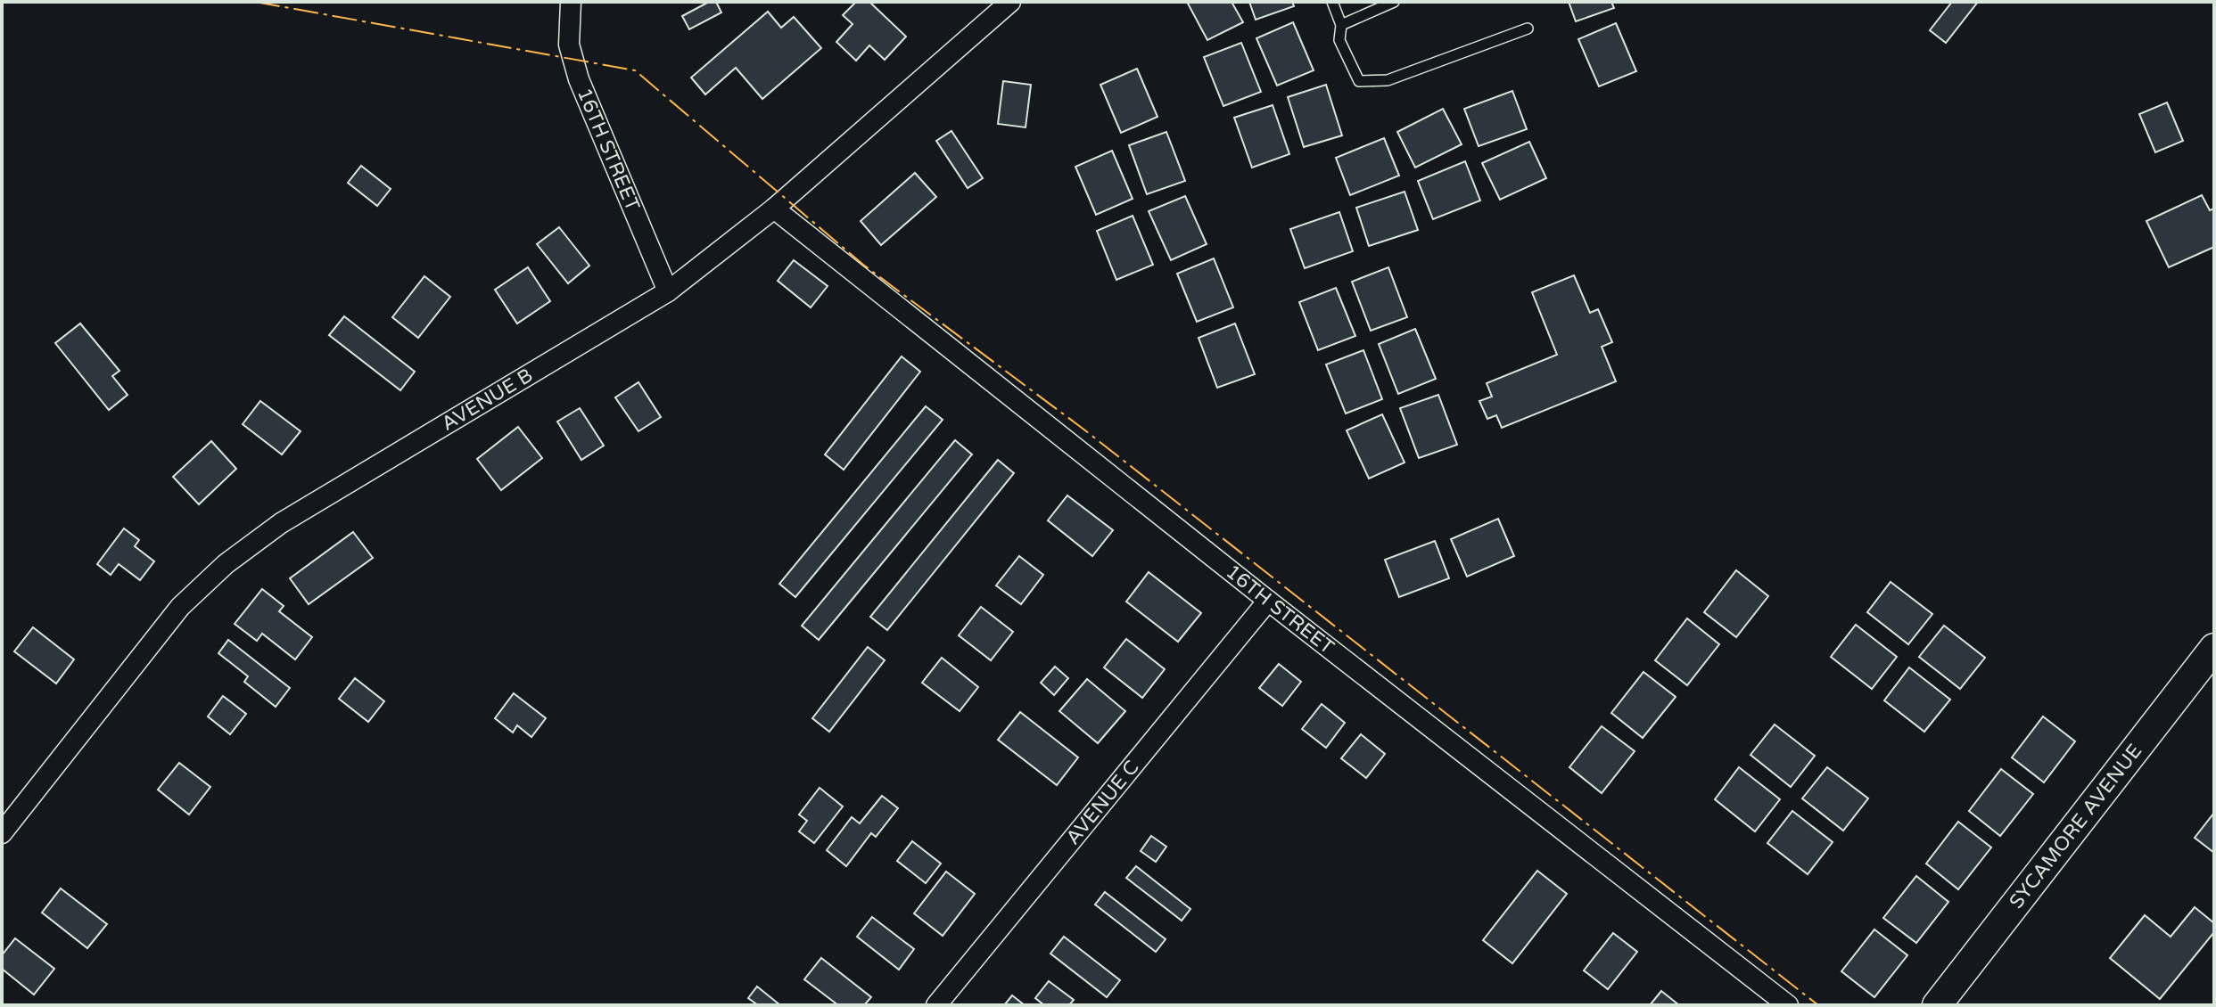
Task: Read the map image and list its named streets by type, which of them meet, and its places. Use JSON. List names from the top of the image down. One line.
{"streets":{"street":["16TH STREET","AVENUE B","AVENUE C","SYCAMORE AVENUE"]},"crossings":[["16TH STREET","AVENUE B"],["16TH STREET","AVENUE C"]]}
